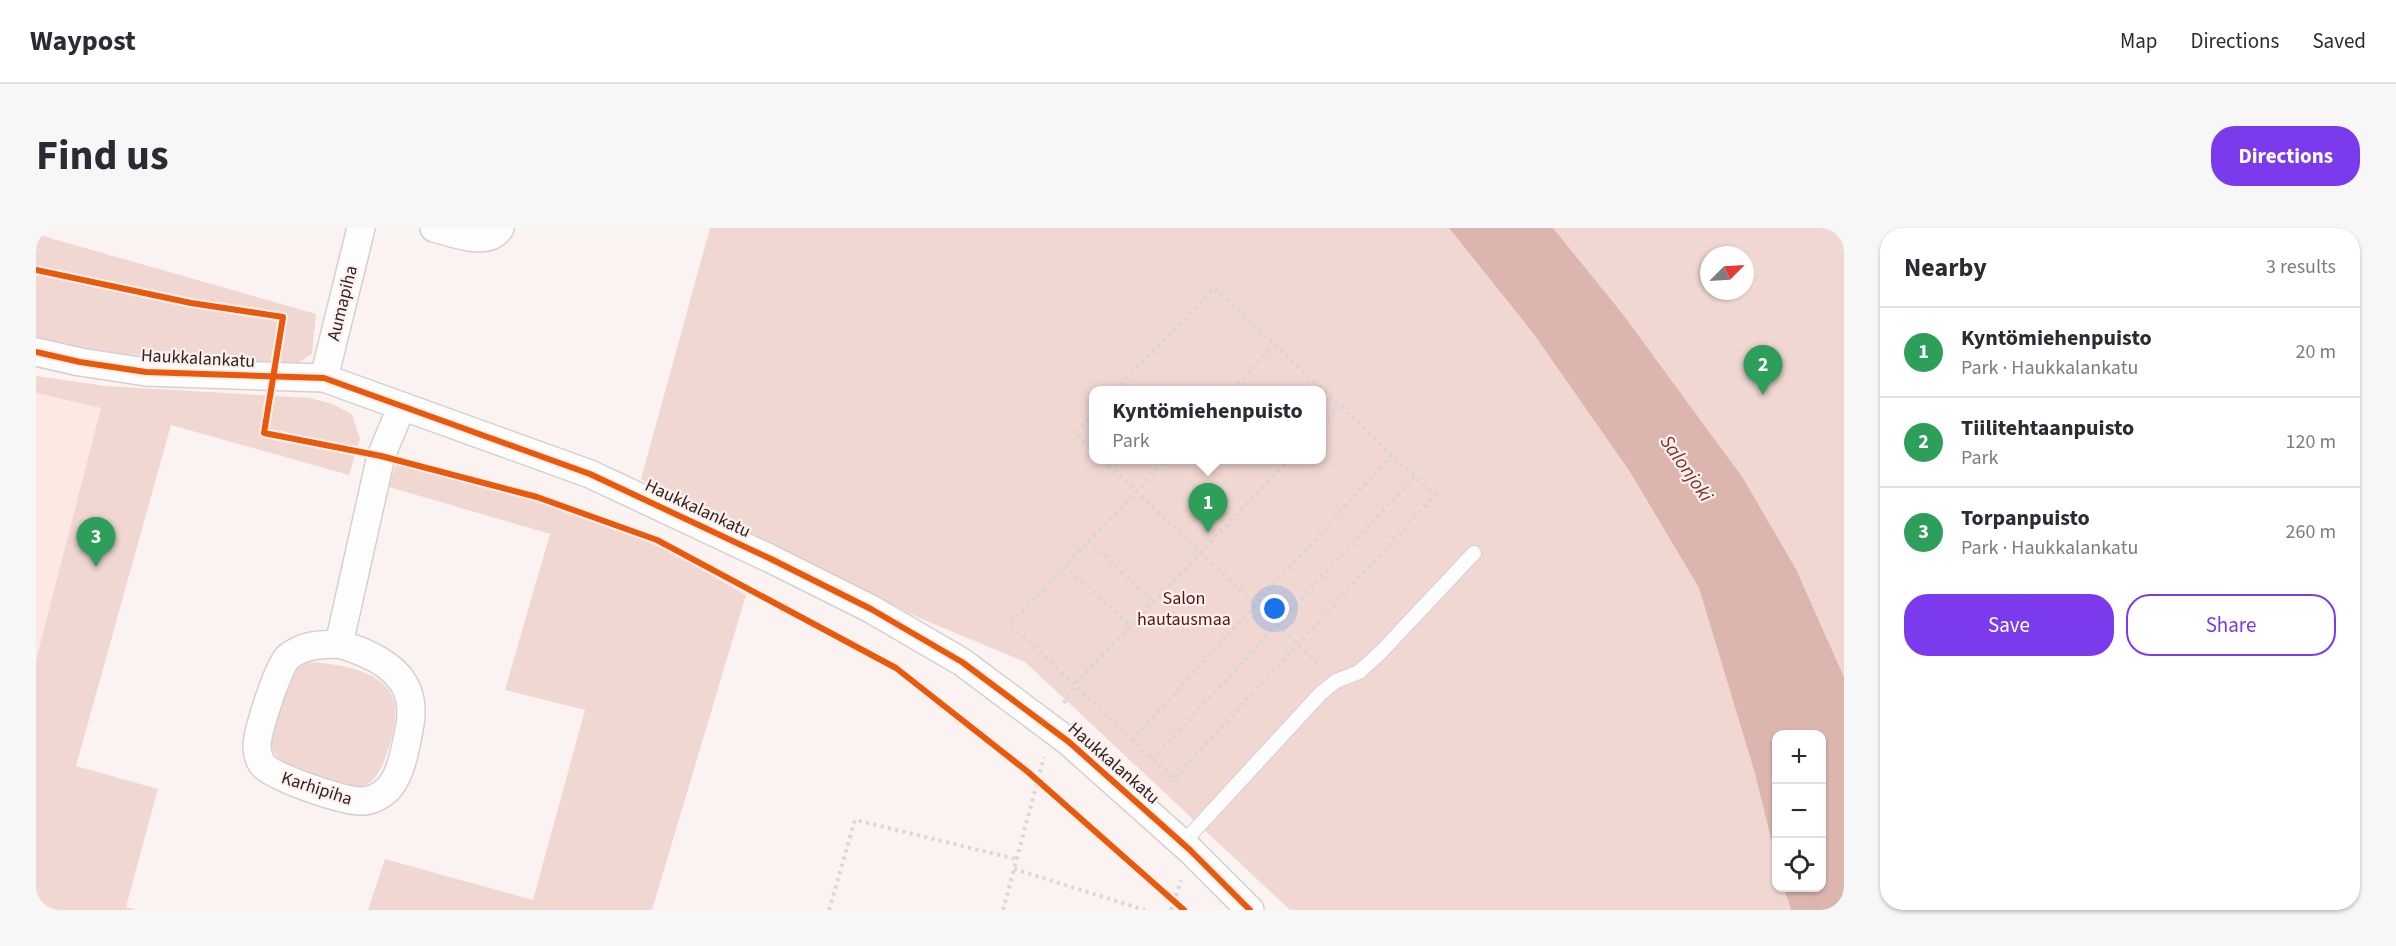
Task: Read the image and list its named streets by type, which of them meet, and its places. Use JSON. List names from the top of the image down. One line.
{"streets":{"street":["Aumapiha","Haukkalankatu","Karhipiha"]},"crossings":[["Aumapiha","Haukkalankatu"]],"water":["Salonjoki"],"parks":["Salon hautausmaa"],"north":"top right","page":{"header":"Waypost","nav":["Map","Directions","Saved"],"title":"Find us","buttons":["Directions",["Save","Share"]],"heading":["Nearby","3 results"],"list":[{"mark":"1","name":"Kyntömiehenpuisto","note":"Park · Haukkalankatu","value":"20 m"},{"mark":"2","name":"Tiilitehtaanpuisto","note":"Park","value":"120 m"},{"mark":"3","name":"Torpanpuisto","note":"Park · Haukkalankatu","value":"260 m"}],"pins":["2","1","3"],"popup":["Kyntömiehenpuisto","Park"],"map_buttons":["+","−"]}}
